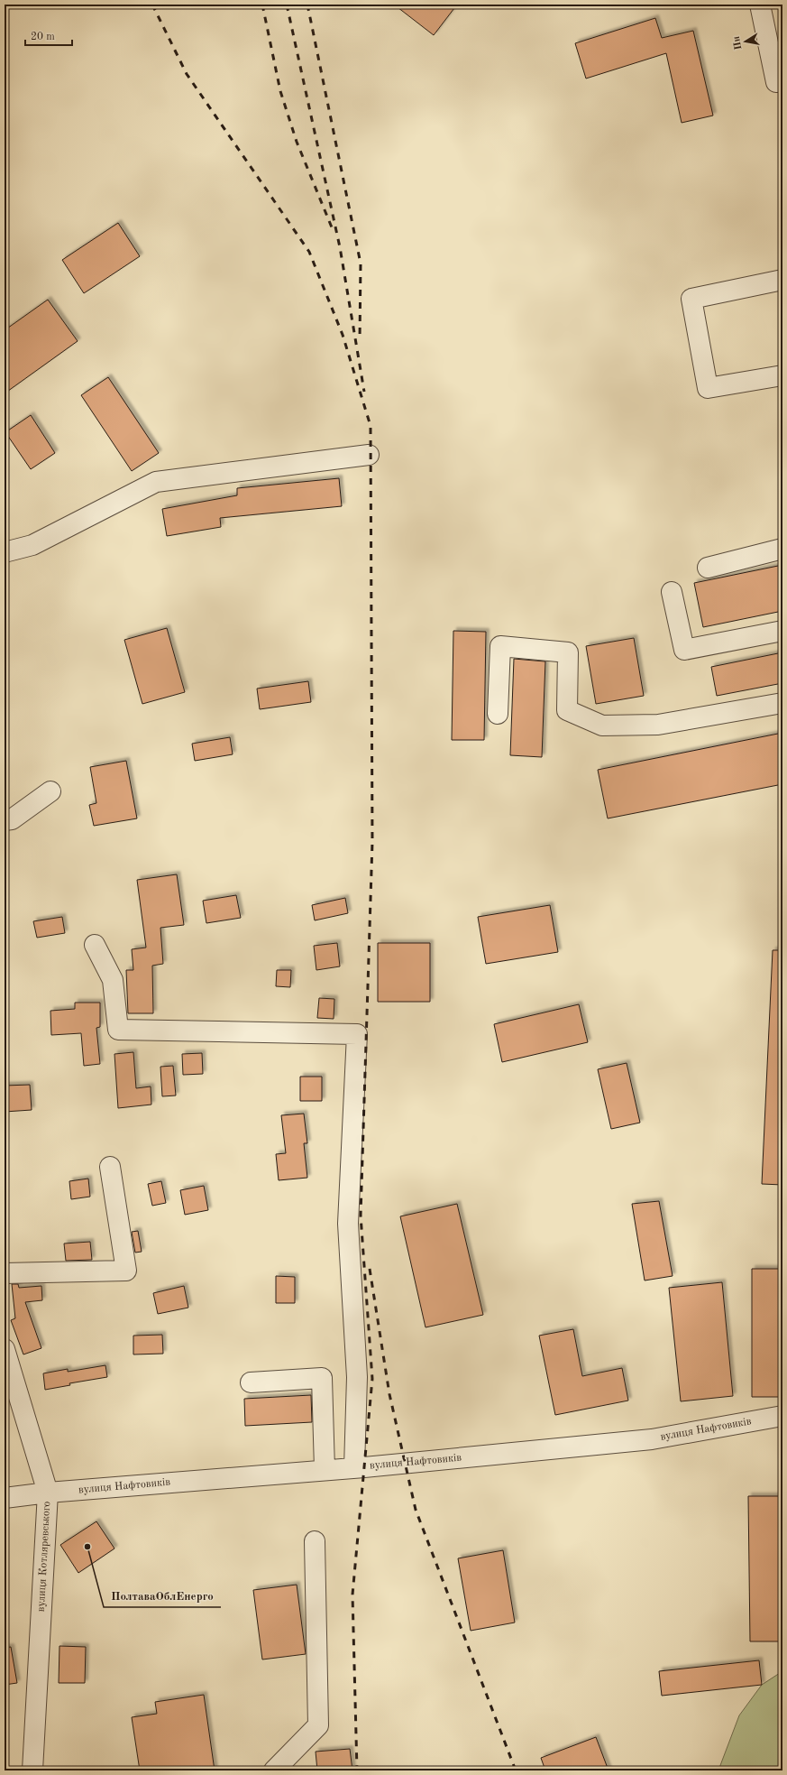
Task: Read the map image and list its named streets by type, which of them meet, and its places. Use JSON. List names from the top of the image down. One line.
{"streets":{"street":["вулиця Нафтовиків","вулиця Котляревського"]},"crossings":[["вулиця Нафтовиків","вулиця Котляревського"]],"places":["ПолтаваОблЕнерго"],"scale_bar":"20 m","north":"left"}
